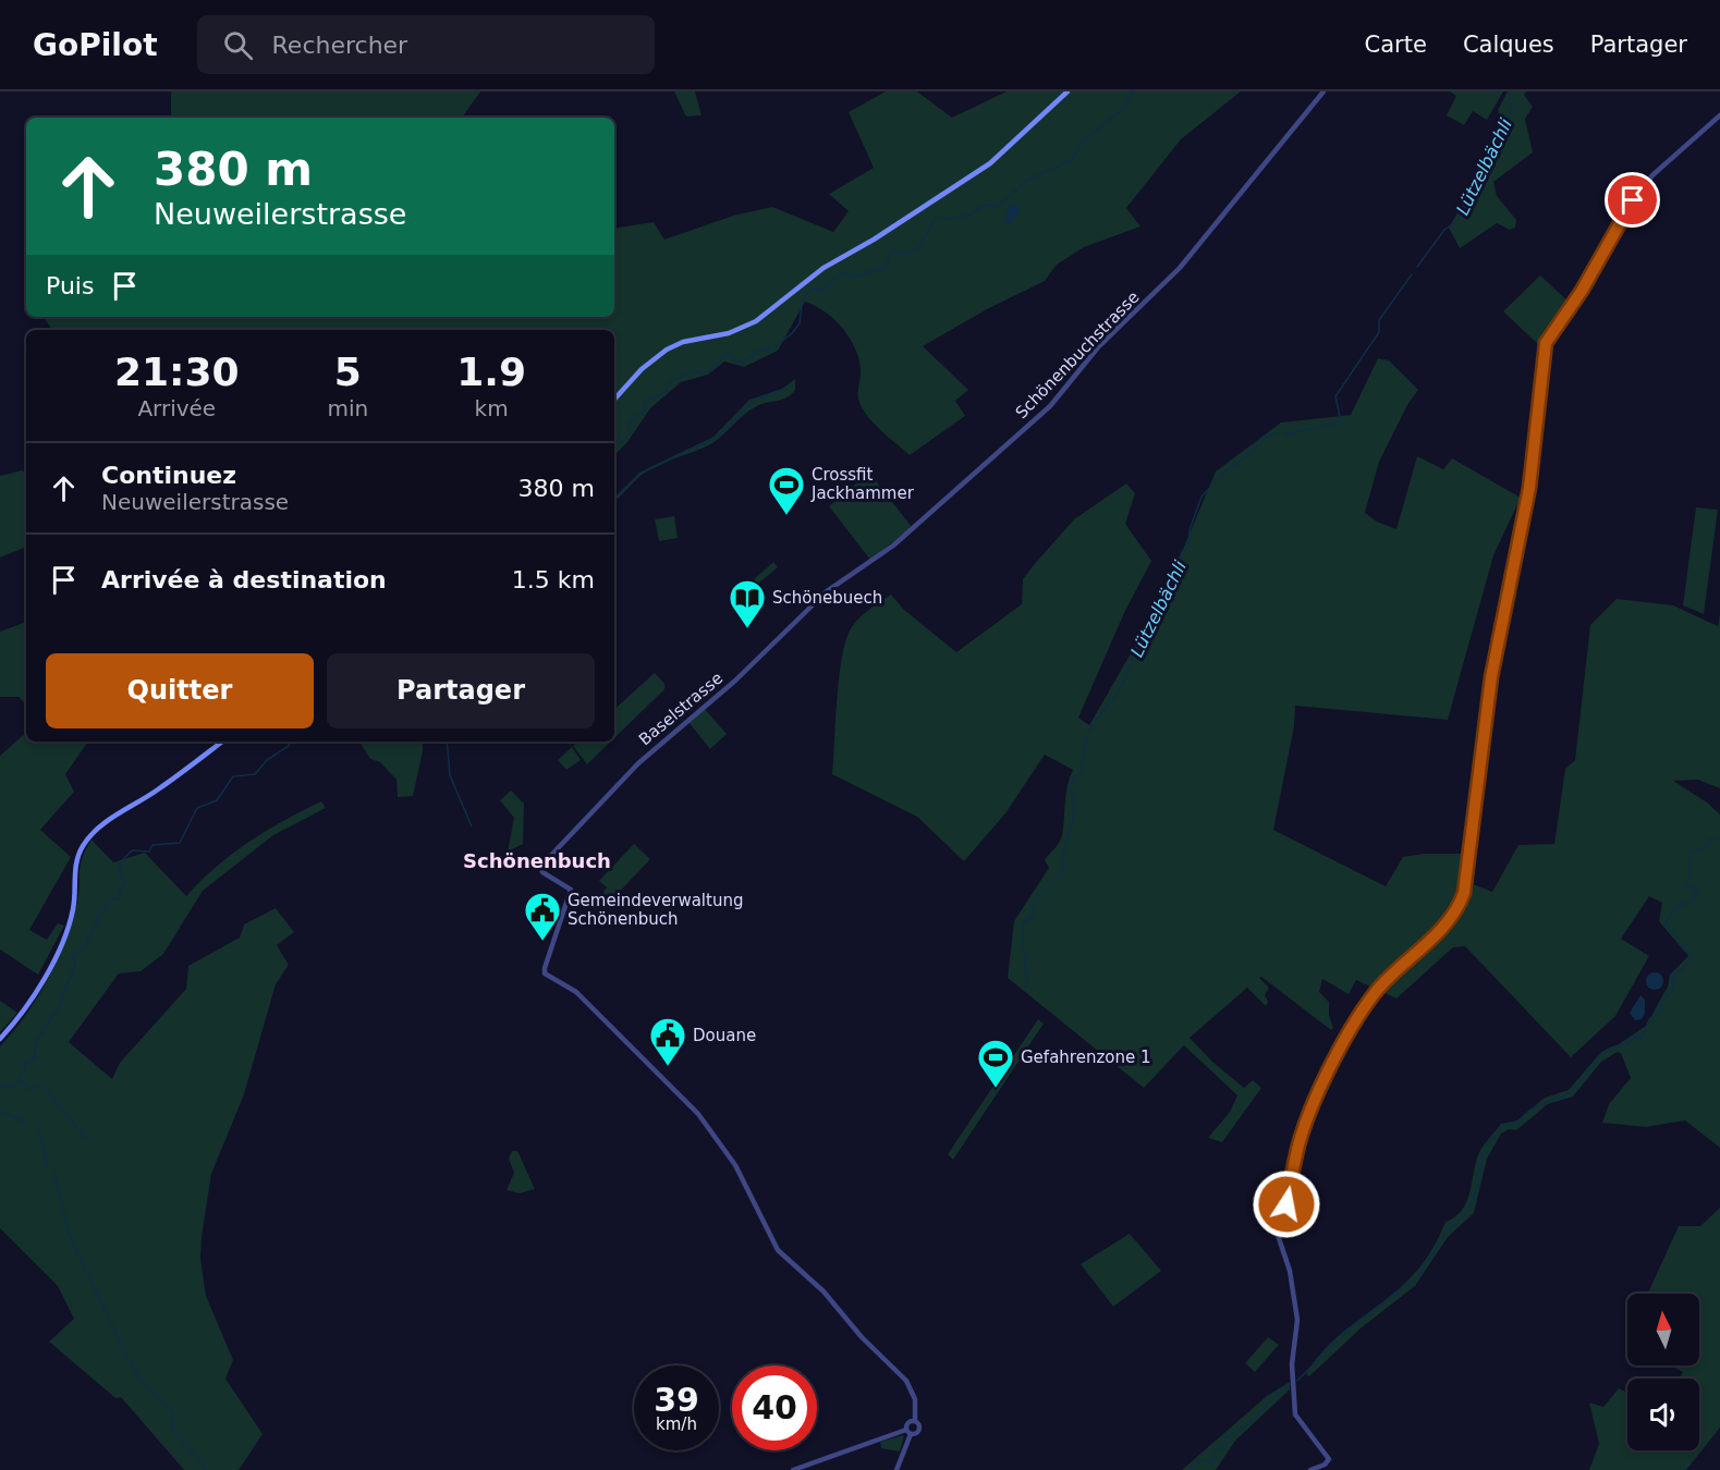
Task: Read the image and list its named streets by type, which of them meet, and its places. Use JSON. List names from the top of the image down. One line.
{"streets":{"street":["Schönenbuchstrasse","Baselstrasse"]},"crossings":[["Schönenbuchstrasse","Baselstrasse"]],"districts":["Schönenbuch"],"water":["Lützelbächli"],"places":{"sports":["Crossfit Jackhammer","Gefahrenzone 1"],"library":["Schönebuech"],"public building":["Gemeindeverwaltung Schönenbuch","Douane"]},"north":"top","page":{"header":"GoPilot","search":"Rechercher","nav":["Carte","Calques","Partager"],"turn":["380 m","Neuweilerstrasse"],"then":"Puis","eta":["21:30","Arrivée","5","min","1.9","km"],"list":[{"name":"Continuez","note":"Neuweilerstrasse","value":"380 m"},{"name":"Arrivée à destination","value":"1.5 km"}],"buttons":["Quitter","Partager"],"speed":"39 km/h","limit":"40"}}
